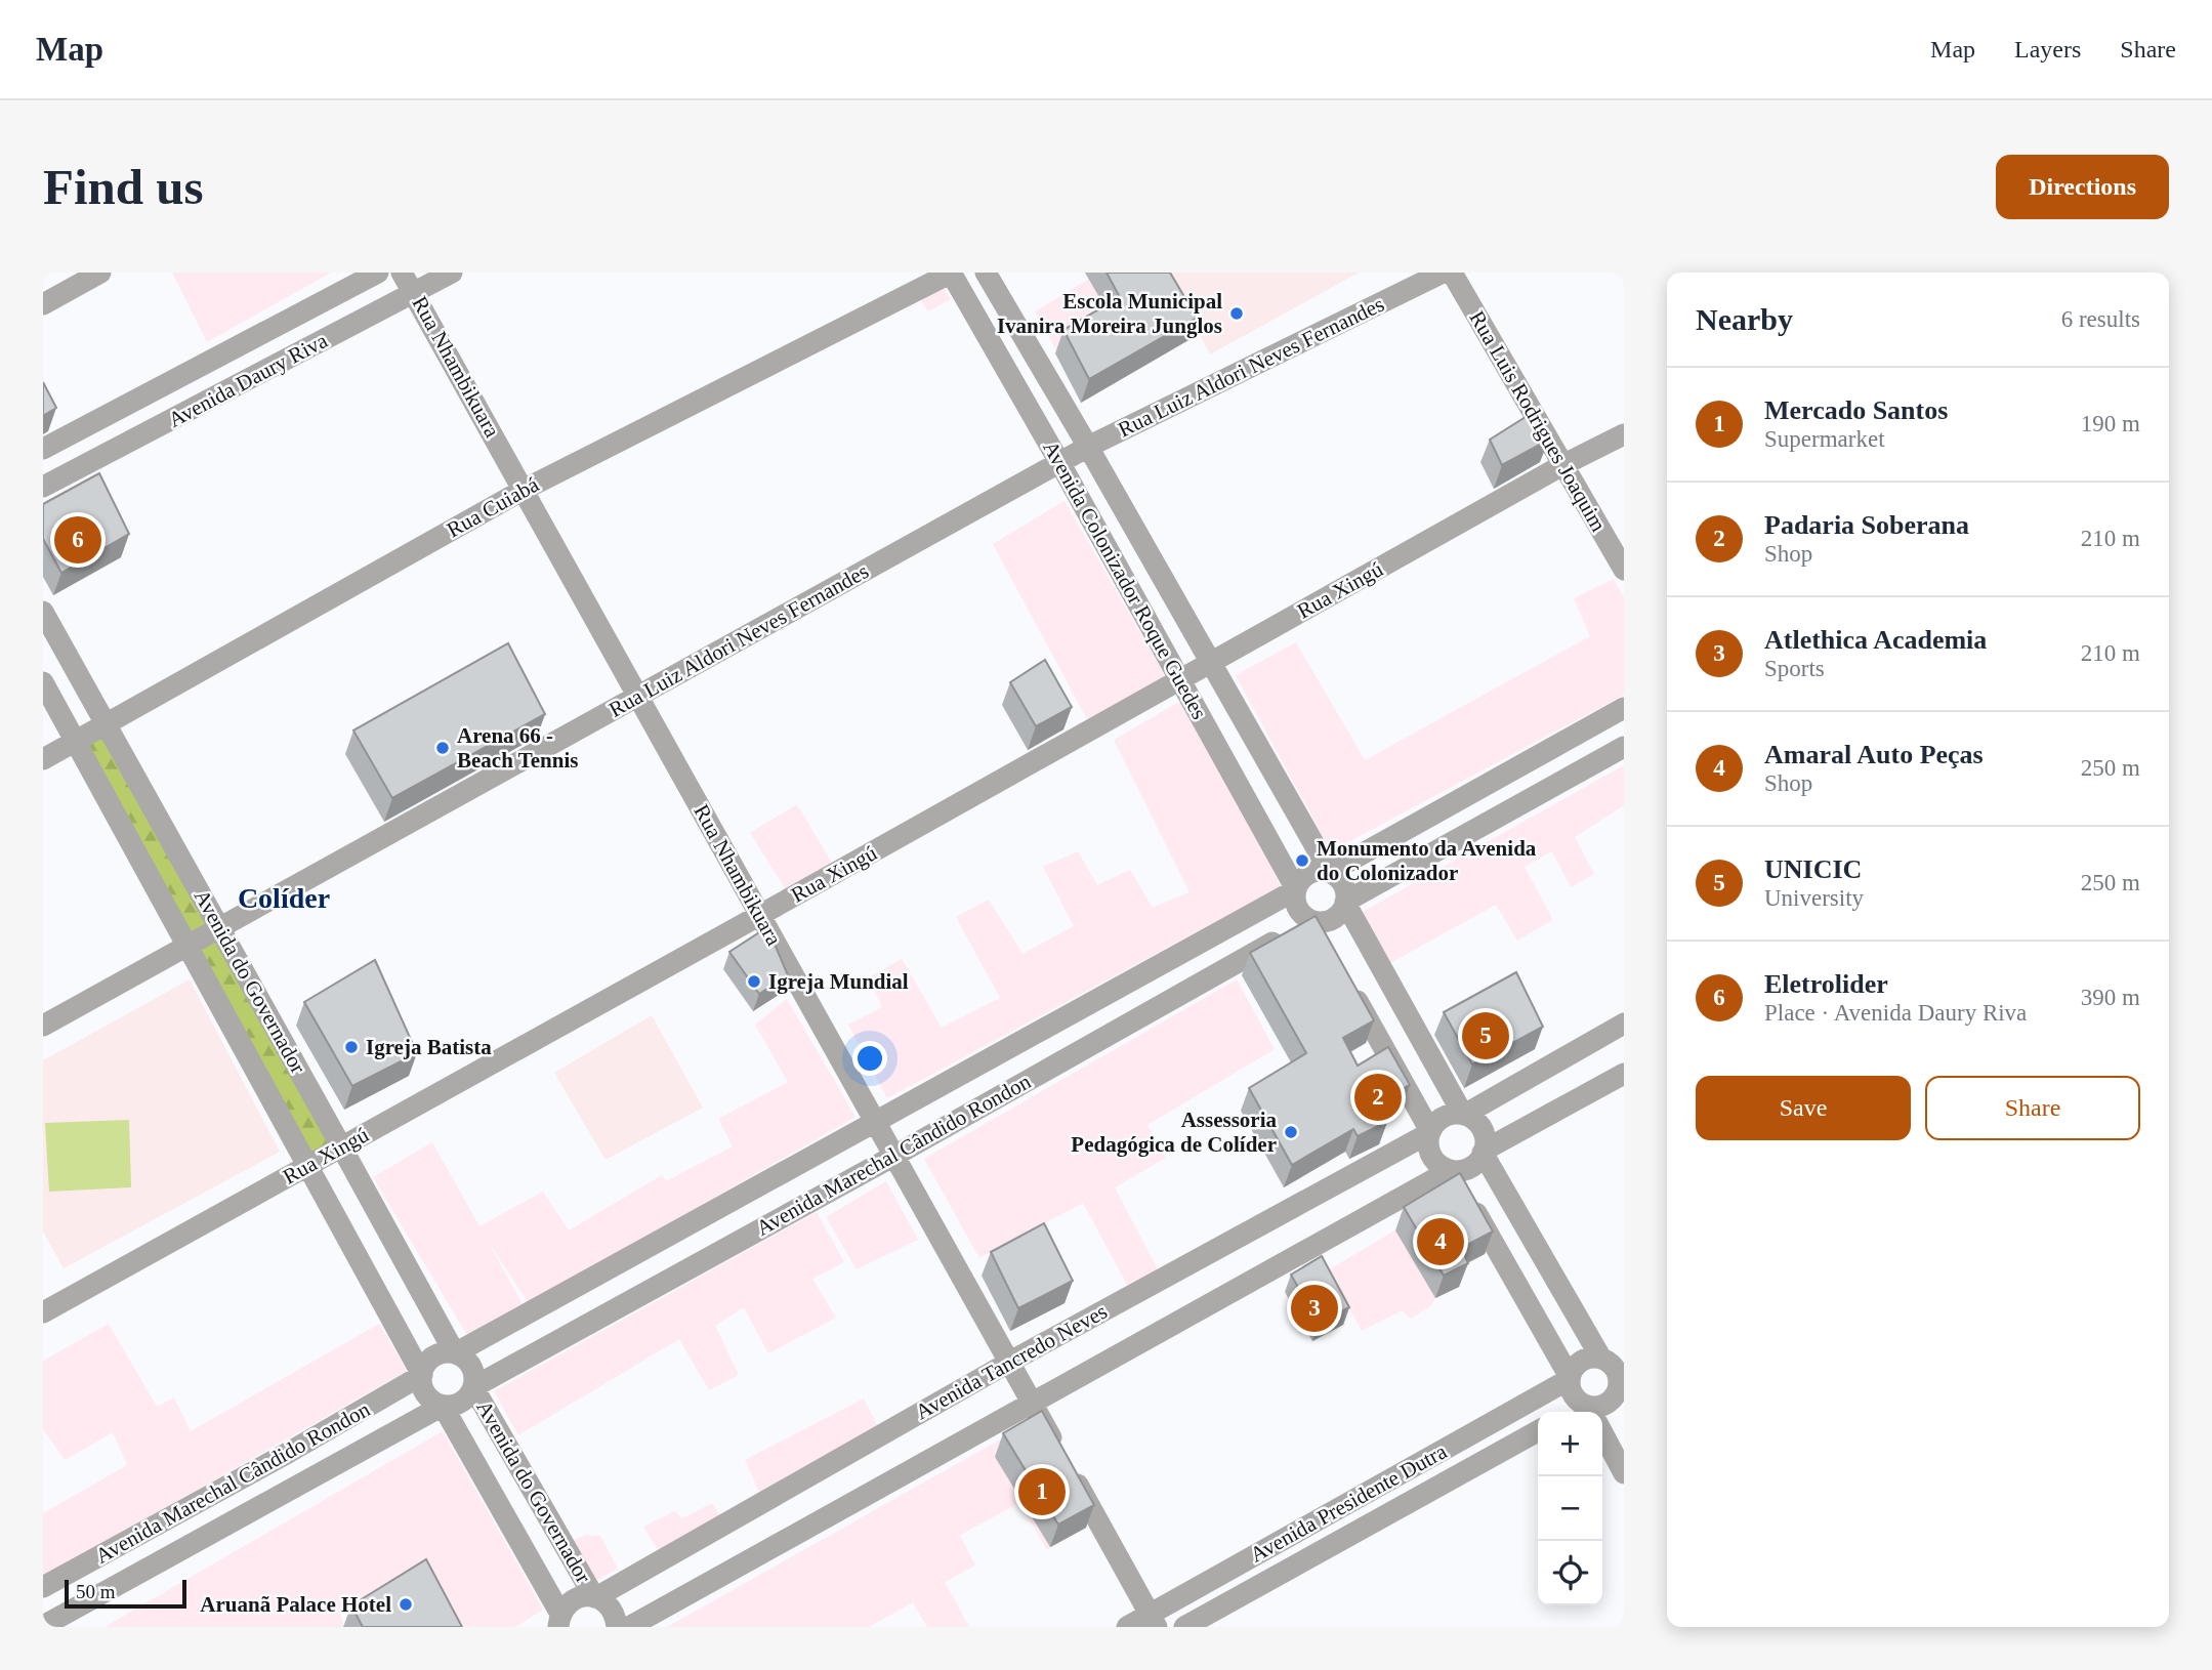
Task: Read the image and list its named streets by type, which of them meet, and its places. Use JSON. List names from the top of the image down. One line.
{"streets":{"street":["Rua Nhambikuara","Rua Luiz Aldori Neves Fernandes","Avenida Daury Riva","Rua Luis Rodrigues Joaquim","Rua Cuiabá","Avenida Colonizador Roque Guedes","Rua Xingú","Avenida do Governador","Avenida Marechal Cândido Rondon","Avenida Tancredo Neves","Avenida Presidente Dutra"]},"crossings":[["Rua Nhambikuara","Rua Luiz Aldori Neves Fernandes"],["Rua Nhambikuara","Avenida Daury Riva"],["Rua Nhambikuara","Rua Cuiabá"],["Rua Nhambikuara","Rua Xingú"],["Rua Nhambikuara","Avenida Marechal Cândido Rondon"],["Rua Nhambikuara","Avenida Tancredo Neves"],["Rua Nhambikuara","Avenida Presidente Dutra"],["Rua Luiz Aldori Neves Fernandes","Avenida Colonizador Roque Guedes"],["Rua Luiz Aldori Neves Fernandes","Avenida do Governador"],["Rua Luis Rodrigues Joaquim","Rua Xingú"],["Rua Cuiabá","Avenida Colonizador Roque Guedes"],["Rua Cuiabá","Avenida do Governador"],["Avenida Colonizador Roque Guedes","Rua Xingú"],["Avenida Colonizador Roque Guedes","Avenida Marechal Cândido Rondon"],["Rua Xingú","Avenida do Governador"],["Avenida do Governador","Avenida Marechal Cândido Rondon"],["Avenida do Governador","Avenida Tancredo Neves"]],"districts":["Colíder"],"places":["Escola Municipal Ivanira Moreira Junglos","Arena 66 - Beach Tennis","Monumento da Avenida do Colonizador","Igreja Mundial","Igreja Batista","Assessoria Pedagógica de Colíder","Aruanã Palace Hotel"],"scale_bar":"50 m","page":{"header":"Map","nav":["Map","Layers","Share"],"buttons":["Directions",["Save","Share"]],"title":"Find us","heading":["Nearby","6 results"],"list":[{"mark":"1","name":"Mercado Santos","note":"Supermarket","value":"190 m"},{"mark":"2","name":"Padaria Soberana","note":"Shop","value":"210 m"},{"mark":"3","name":"Atlethica Academia","note":"Sports","value":"210 m"},{"mark":"4","name":"Amaral Auto Peças","note":"Shop","value":"250 m"},{"mark":"5","name":"UNICIC","note":"University","value":"250 m"},{"mark":"6","name":"Eletrolider","note":"Place · Avenida Daury Riva","value":"390 m"}],"pins":["6","5","2","4","3","1"],"map_buttons":["+","−"],"scale":"50 m"}}
